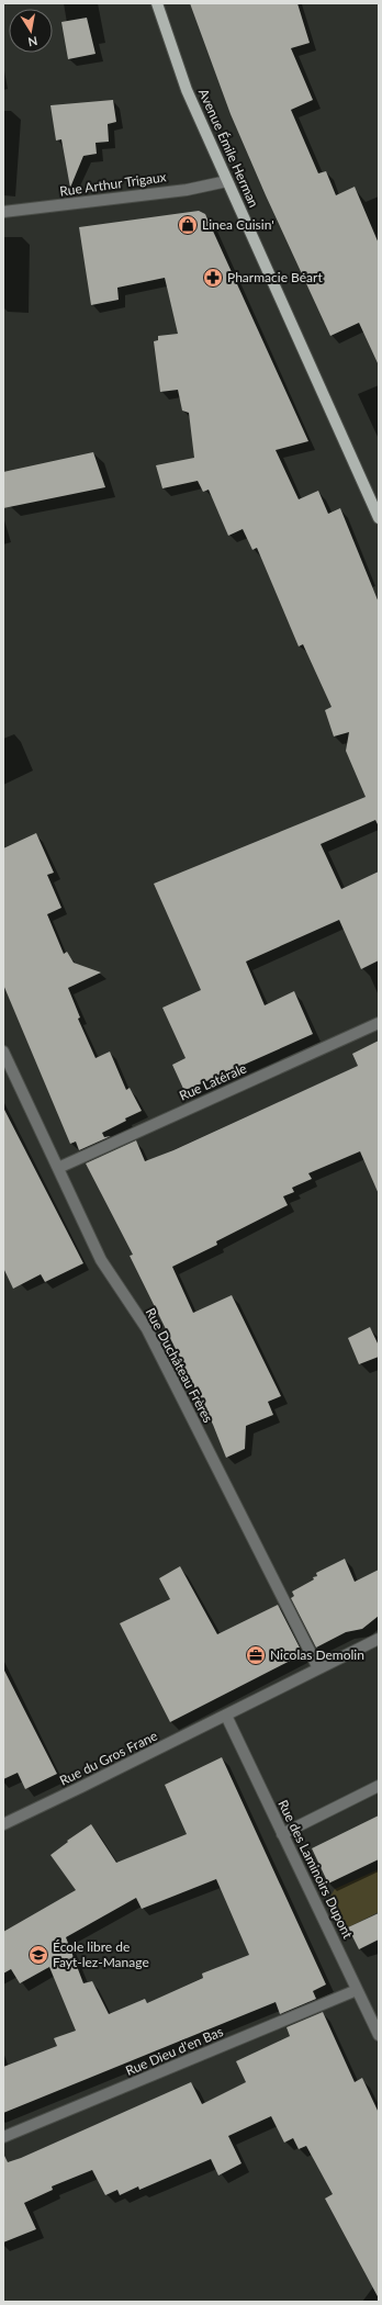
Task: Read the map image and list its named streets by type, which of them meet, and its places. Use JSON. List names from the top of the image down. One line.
{"streets":{"main road":["Avenue Émile Herman"],"street":["Rue Arthur Trigaux","Rue Latérale","Rue Duchâteau Frères","Rue du Gros Frane","Rue des Laminoirs Dupont","Rue Dieu d'en Bas"]},"crossings":[["Avenue Émile Herman","Rue Arthur Trigaux"],["Rue Latérale","Rue Duchâteau Frères"],["Rue Duchâteau Frères","Rue du Gros Frane"],["Rue du Gros Frane","Rue des Laminoirs Dupont"],["Rue des Laminoirs Dupont","Rue Dieu d'en Bas"]],"places":{"shop":["Linea Cuisin'"],"pharmacy":["Pharmacie Béart"],"office":["Nicolas Demolin"],"school or university":["École libre de Fayt-lez-Manage"]},"north":"bottom"}
